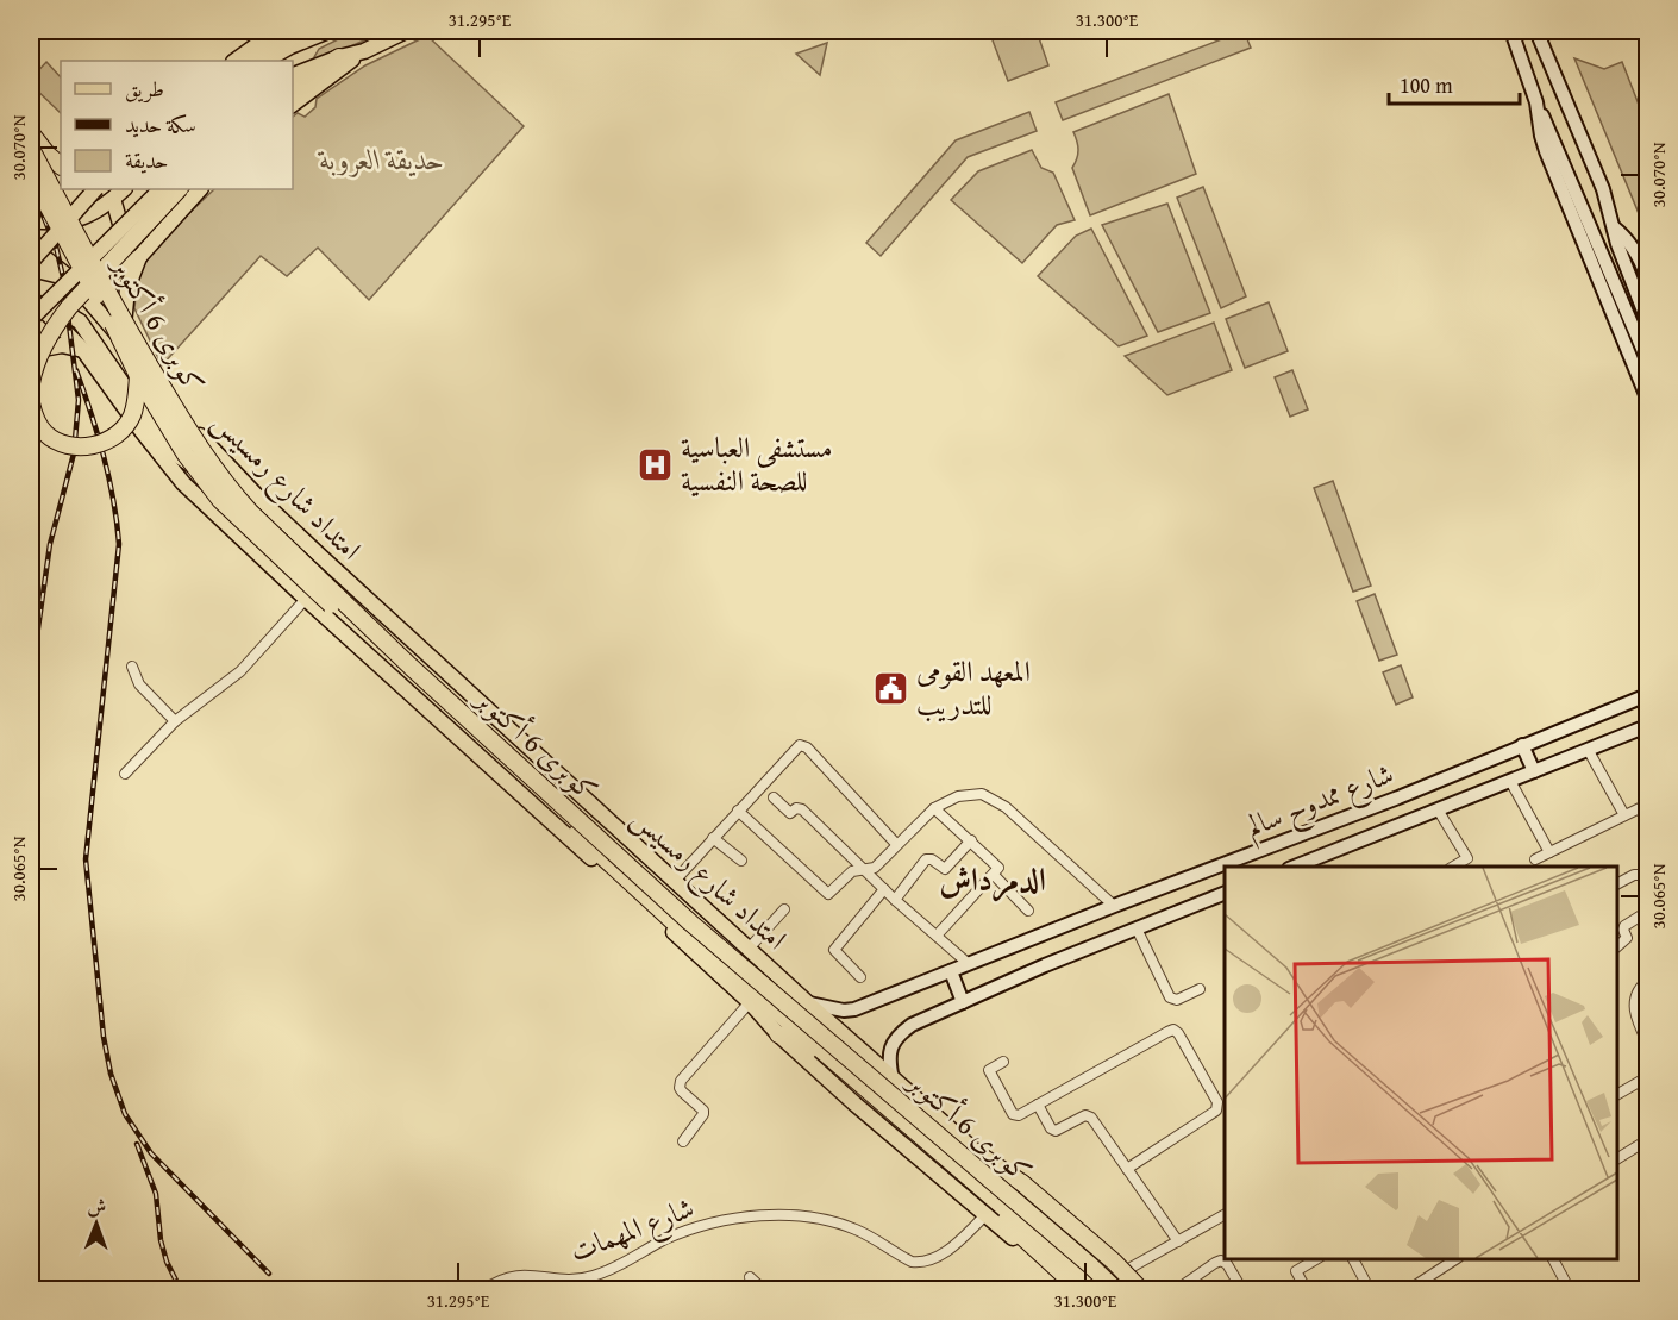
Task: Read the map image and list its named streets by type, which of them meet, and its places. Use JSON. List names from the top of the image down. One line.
{"streets":{"highway":["كوبرى 6 أكتوبر"],"main road":["امتداد شارع رمسيس","شارع ممدوح سالم"],"street":["شارع المهمات"]},"crossings":[["كوبرى 6 أكتوبر","امتداد شارع رمسيس"],["امتداد شارع رمسيس","شارع ممدوح سالم"]],"districts":["الدمرداش"],"parks":["حديقة العروبة"],"places":{"hospital":["مستشفى العباسية للصحة النفسية"],"public building":["المعهد القومى للتدريب"]},"legend":["طريق","سكة حديد","حديقة"],"scale_bar":"100 m","north":"top","coordinates":["31.295°E","31.300°E","30.070°N","30.065°N"]}
